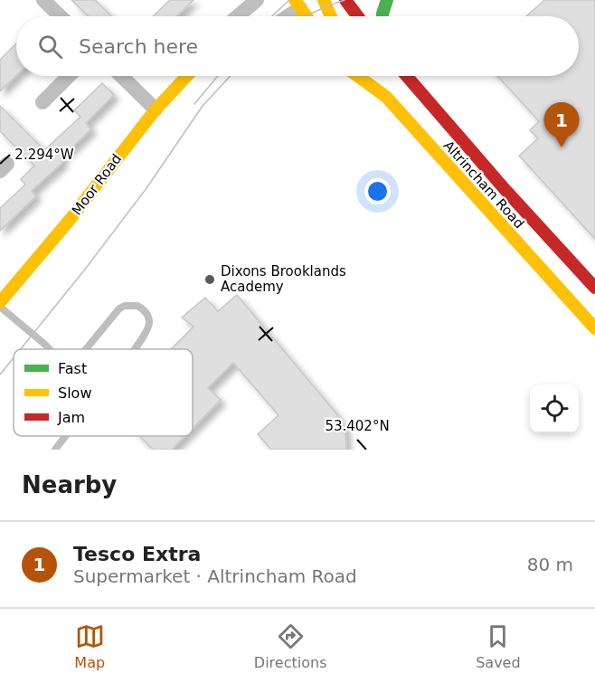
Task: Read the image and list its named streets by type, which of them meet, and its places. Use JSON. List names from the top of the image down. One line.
{"streets":{"main road":["Moor Road","Altrincham Road"]},"places":["Dixons Brooklands Academy"],"legend":["Fast","Slow","Jam"],"page":{"search":"Search here","pins":"1","heading":"Nearby","list":[{"mark":"1","name":"Tesco Extra","note":"Supermarket · Altrincham Road","value":"80 m"}],"nav":["Map","Directions","Saved"]},"coordinates":["2.294°W","53.402°N"]}
